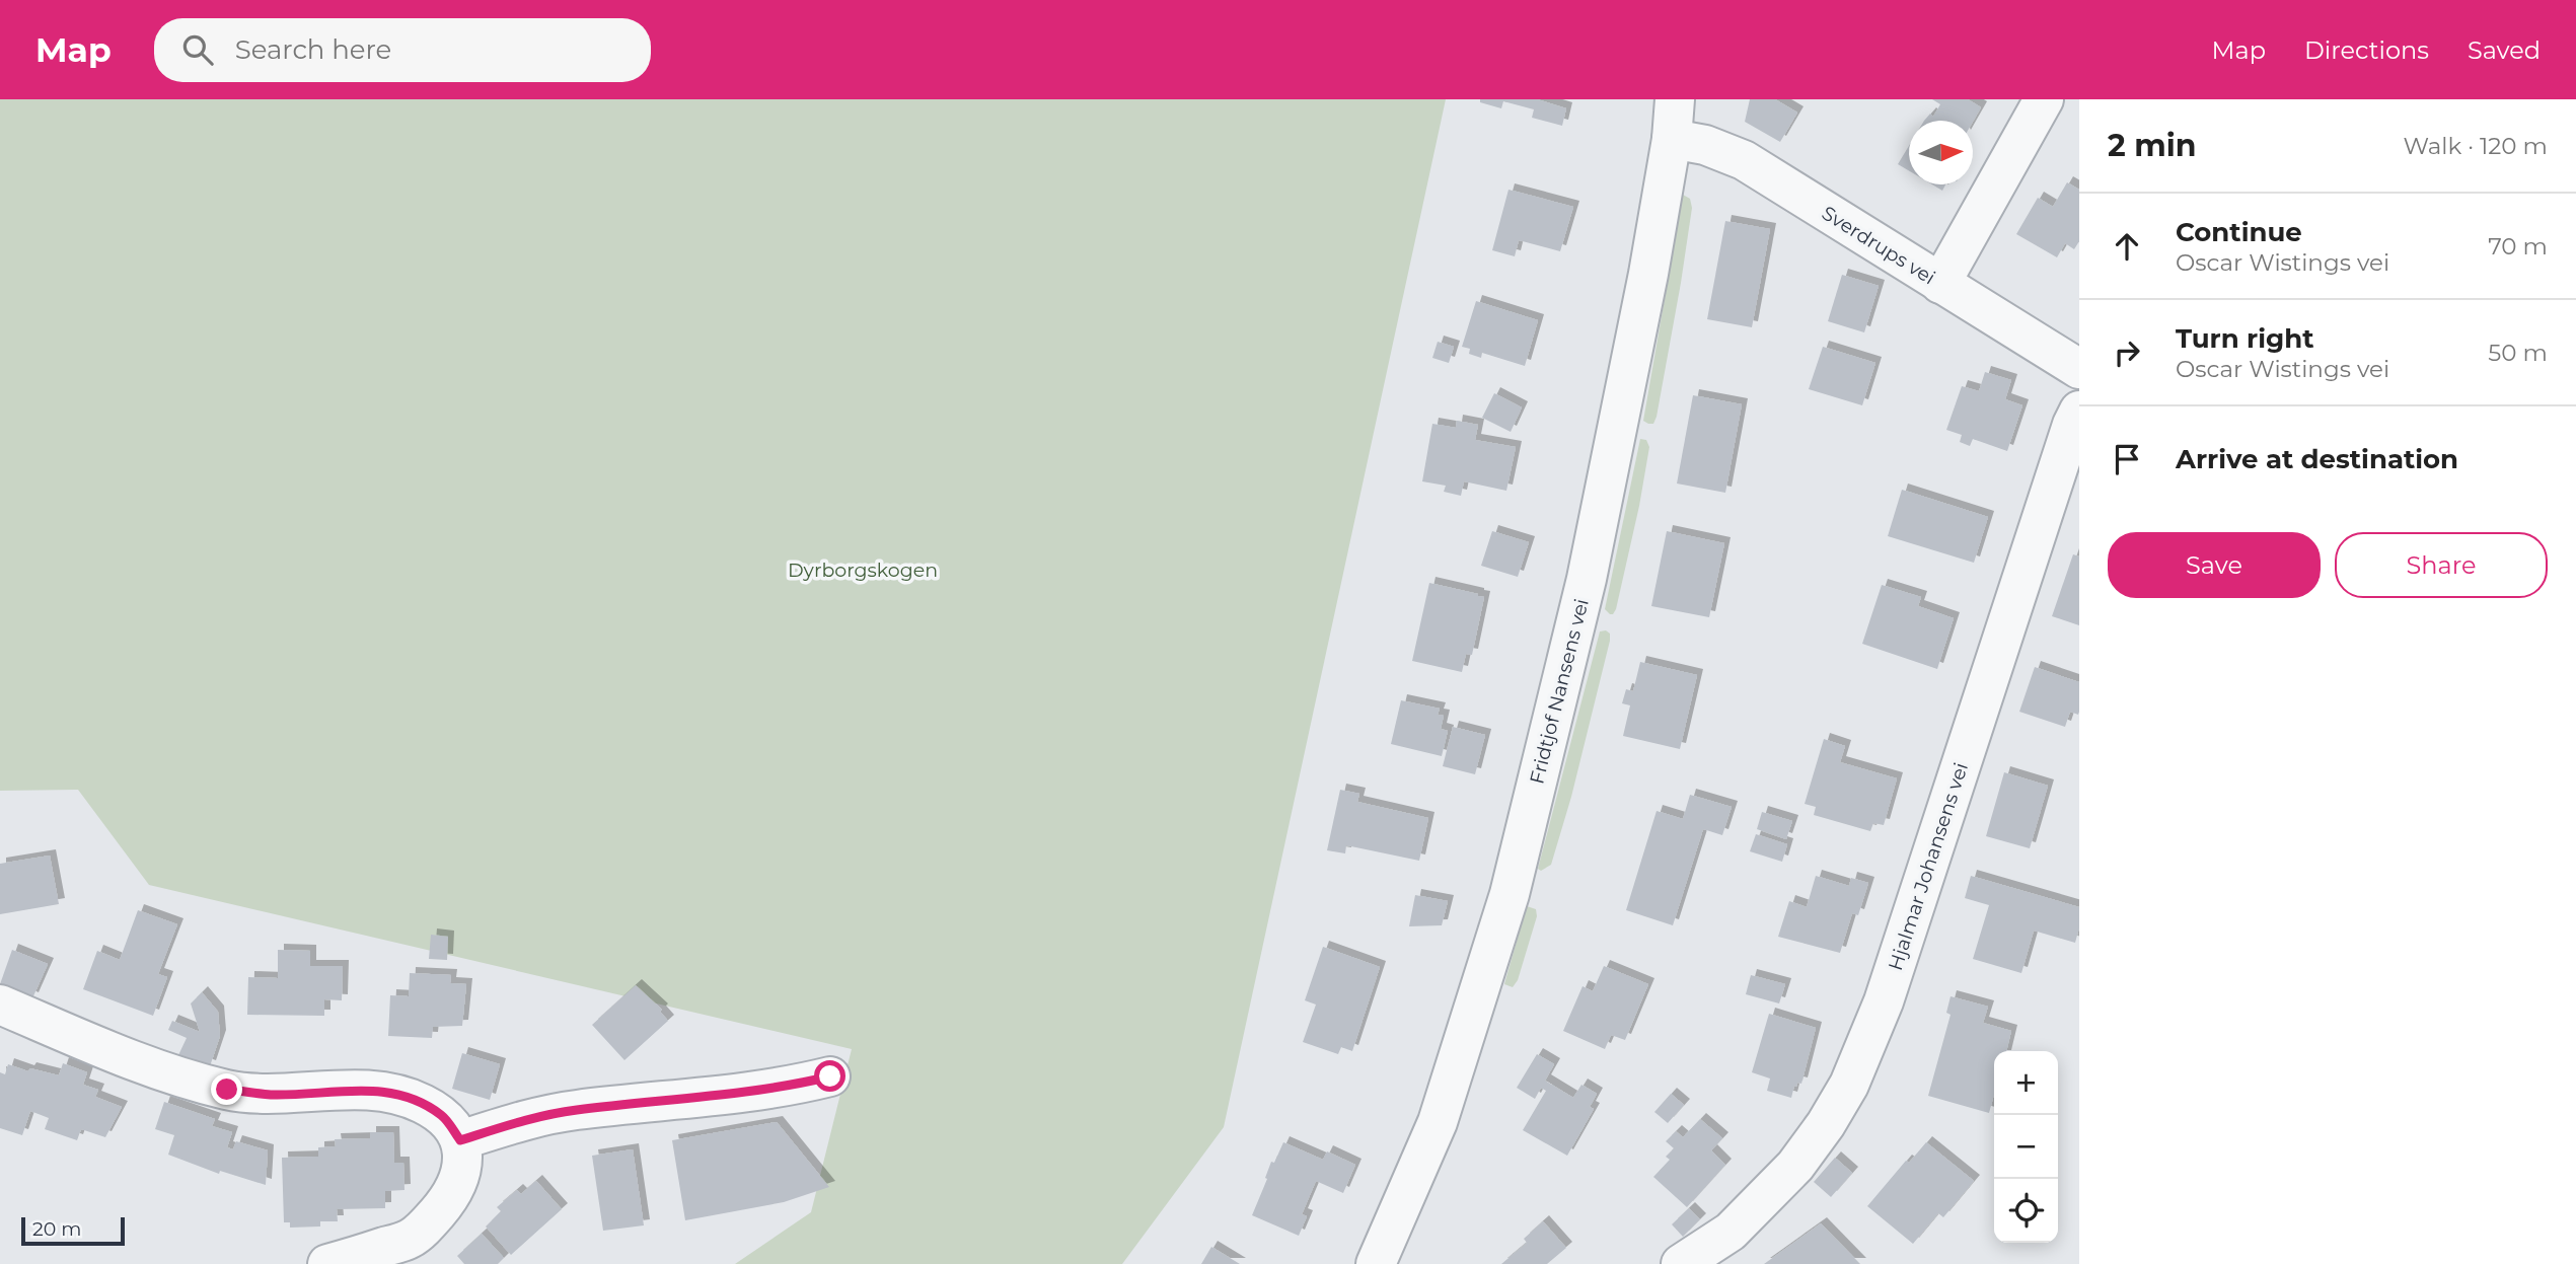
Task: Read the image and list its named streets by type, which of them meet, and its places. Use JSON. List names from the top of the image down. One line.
{"streets":{"street":["Sverdrups vei","Fridtjof Nansens vei","Hjalmar Johansens vei"]},"crossings":[["Sverdrups vei","Fridtjof Nansens vei"]],"parks":["Dyrborgskogen"],"scale_bar":"20 m","north":"right","page":{"header":"Map","search":"Search here","nav":["Map","Directions","Saved"],"heading":["2 min","Walk · 120 m"],"list":[["Continue","Oscar Wistings vei","70 m"],["Turn right","Oscar Wistings vei","50 m"],"Arrive at destination"],"buttons":["Save","Share"],"map_buttons":["+","−"],"scale":"20 m"}}
